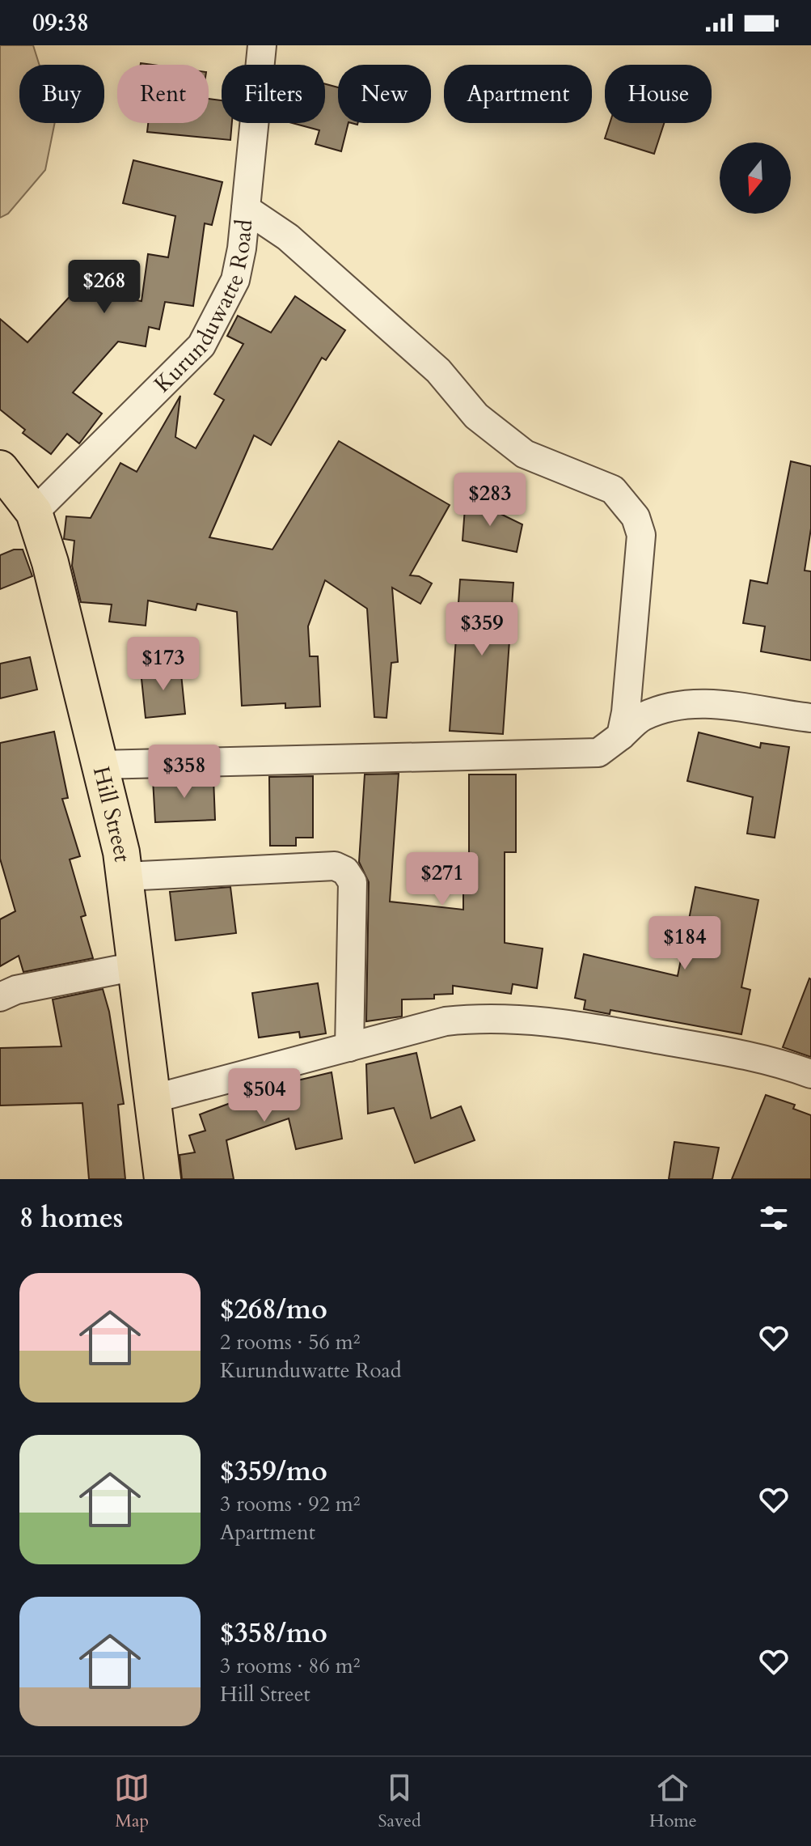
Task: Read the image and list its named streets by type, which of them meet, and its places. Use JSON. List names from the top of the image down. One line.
{"streets":{"main road":["Hill Street"],"street":["Kurunduwatte Road"]},"crossings":[["Kurunduwatte Road","Hill Street"]],"north":"bottom","page":{"status":"09:38","chip":["Buy","Rent","Filters","New","Apartment","House"],"price":["$268","$283","$359","$173","$358","$271","$184","$504"],"heading":"8 homes","list":[{"name":"$268/mo","note":"2 rooms · 56 m² · Kurunduwatte Road"},{"name":"$359/mo","note":"3 rooms · 92 m² · Apartment"},{"name":"$358/mo","note":"3 rooms · 86 m² · Hill Street"}],"tabs":["Map","Saved","Home"]}}
